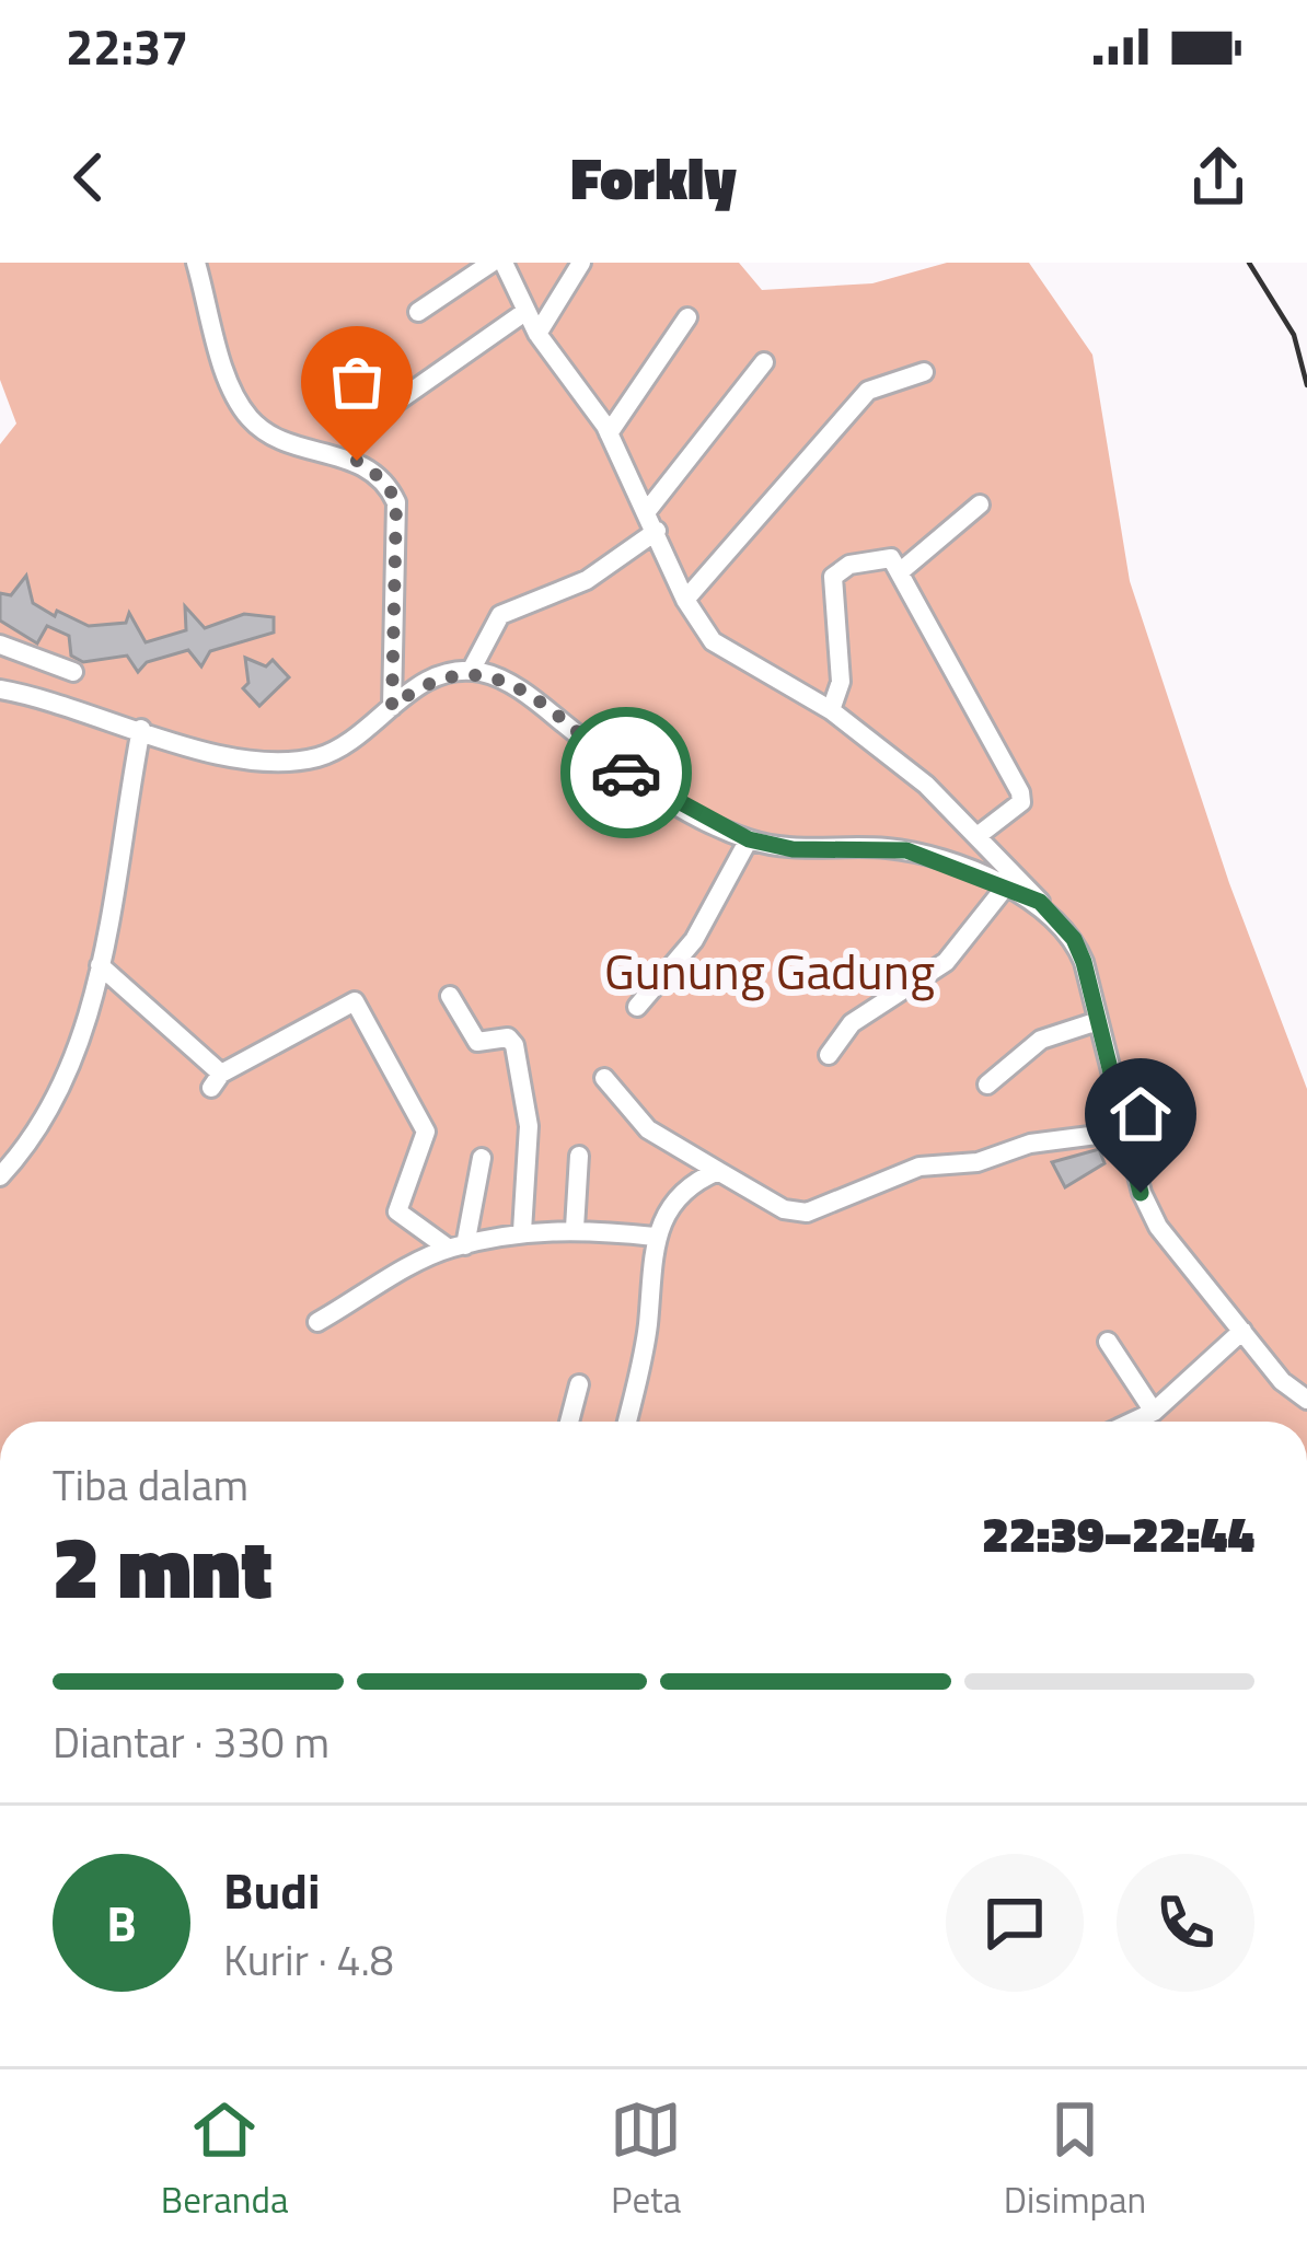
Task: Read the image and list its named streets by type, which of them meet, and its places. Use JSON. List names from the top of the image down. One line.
{"parks":["Gunung Gadung"],"page":{"status":"22:37","header":"Forkly","heading":["2 mnt","Tiba dalam","22:39–22:44"],"panel":["Budi","Kurir · 4.8"],"bar":"Diantar · 330 m","round":"B","tabs":["Beranda","Peta","Disimpan"]}}
